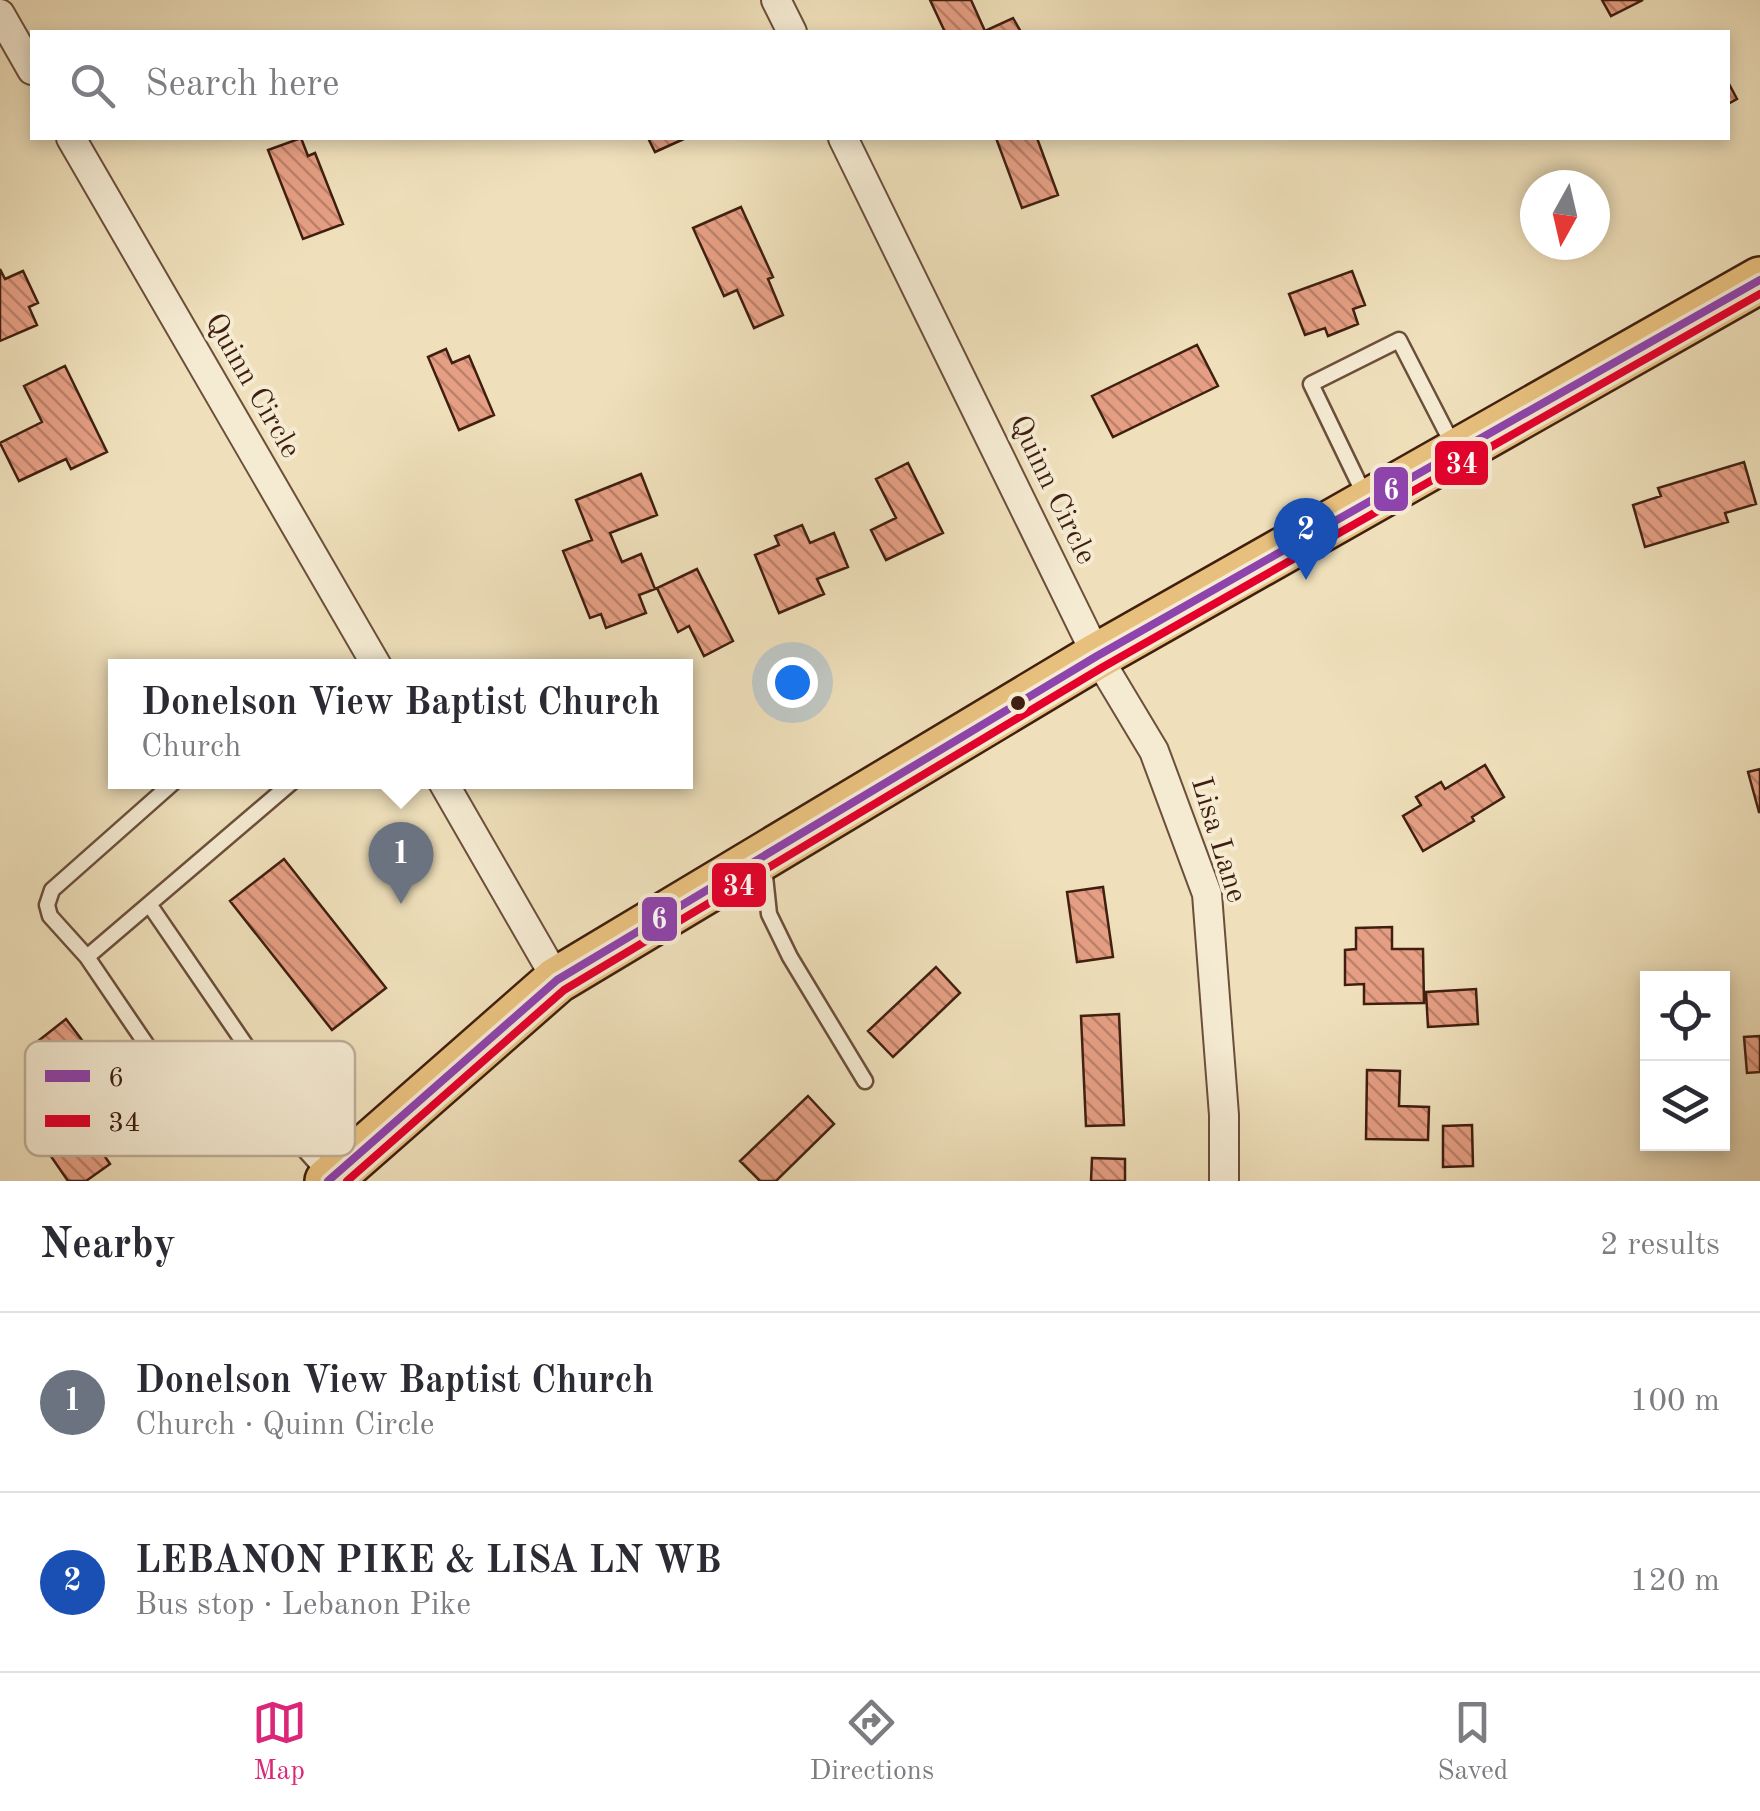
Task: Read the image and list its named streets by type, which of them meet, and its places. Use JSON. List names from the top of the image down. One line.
{"streets":{"street":["Quinn Circle","Lisa Lane"]},"crossings":[["Quinn Circle","Lisa Lane"]],"lines":["transit line 6","transit line 34"],"legend":["6","34"],"north":"bottom","page":{"search":"Search here","pins":["2","1"],"popup":["Donelson View Baptist Church","Church"],"heading":["Nearby","2 results"],"list":[{"mark":"1","name":"Donelson View Baptist Church","note":"Church · Quinn Circle","value":"100 m"},{"mark":"2","name":"LEBANON PIKE & LISA LN WB","note":"Bus stop · Lebanon Pike","value":"120 m"}],"nav":["Map","Directions","Saved"]}}
